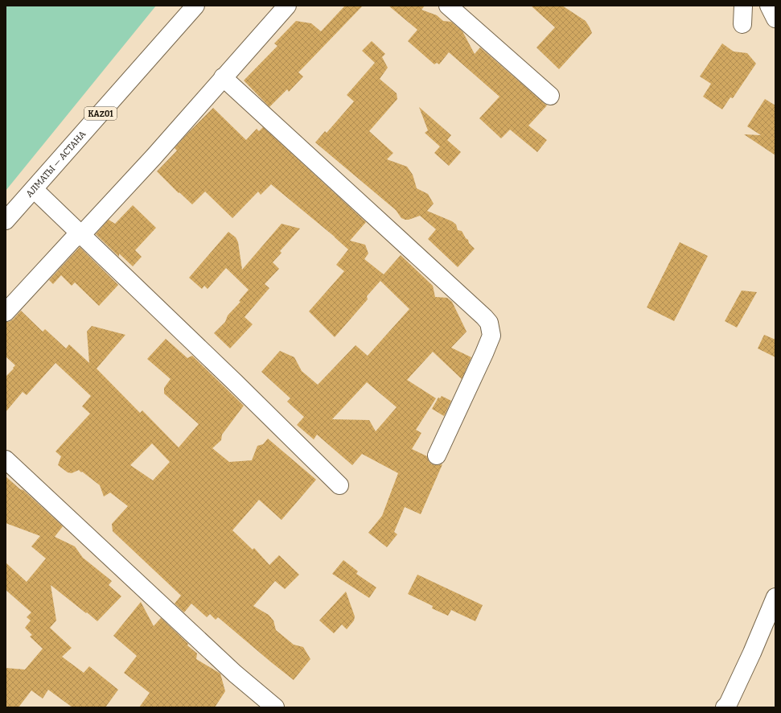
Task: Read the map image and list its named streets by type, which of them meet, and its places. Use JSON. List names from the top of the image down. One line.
{"streets":{"main road":["KАZ01","АЛМАТЫ — АСТАНА"]}}
